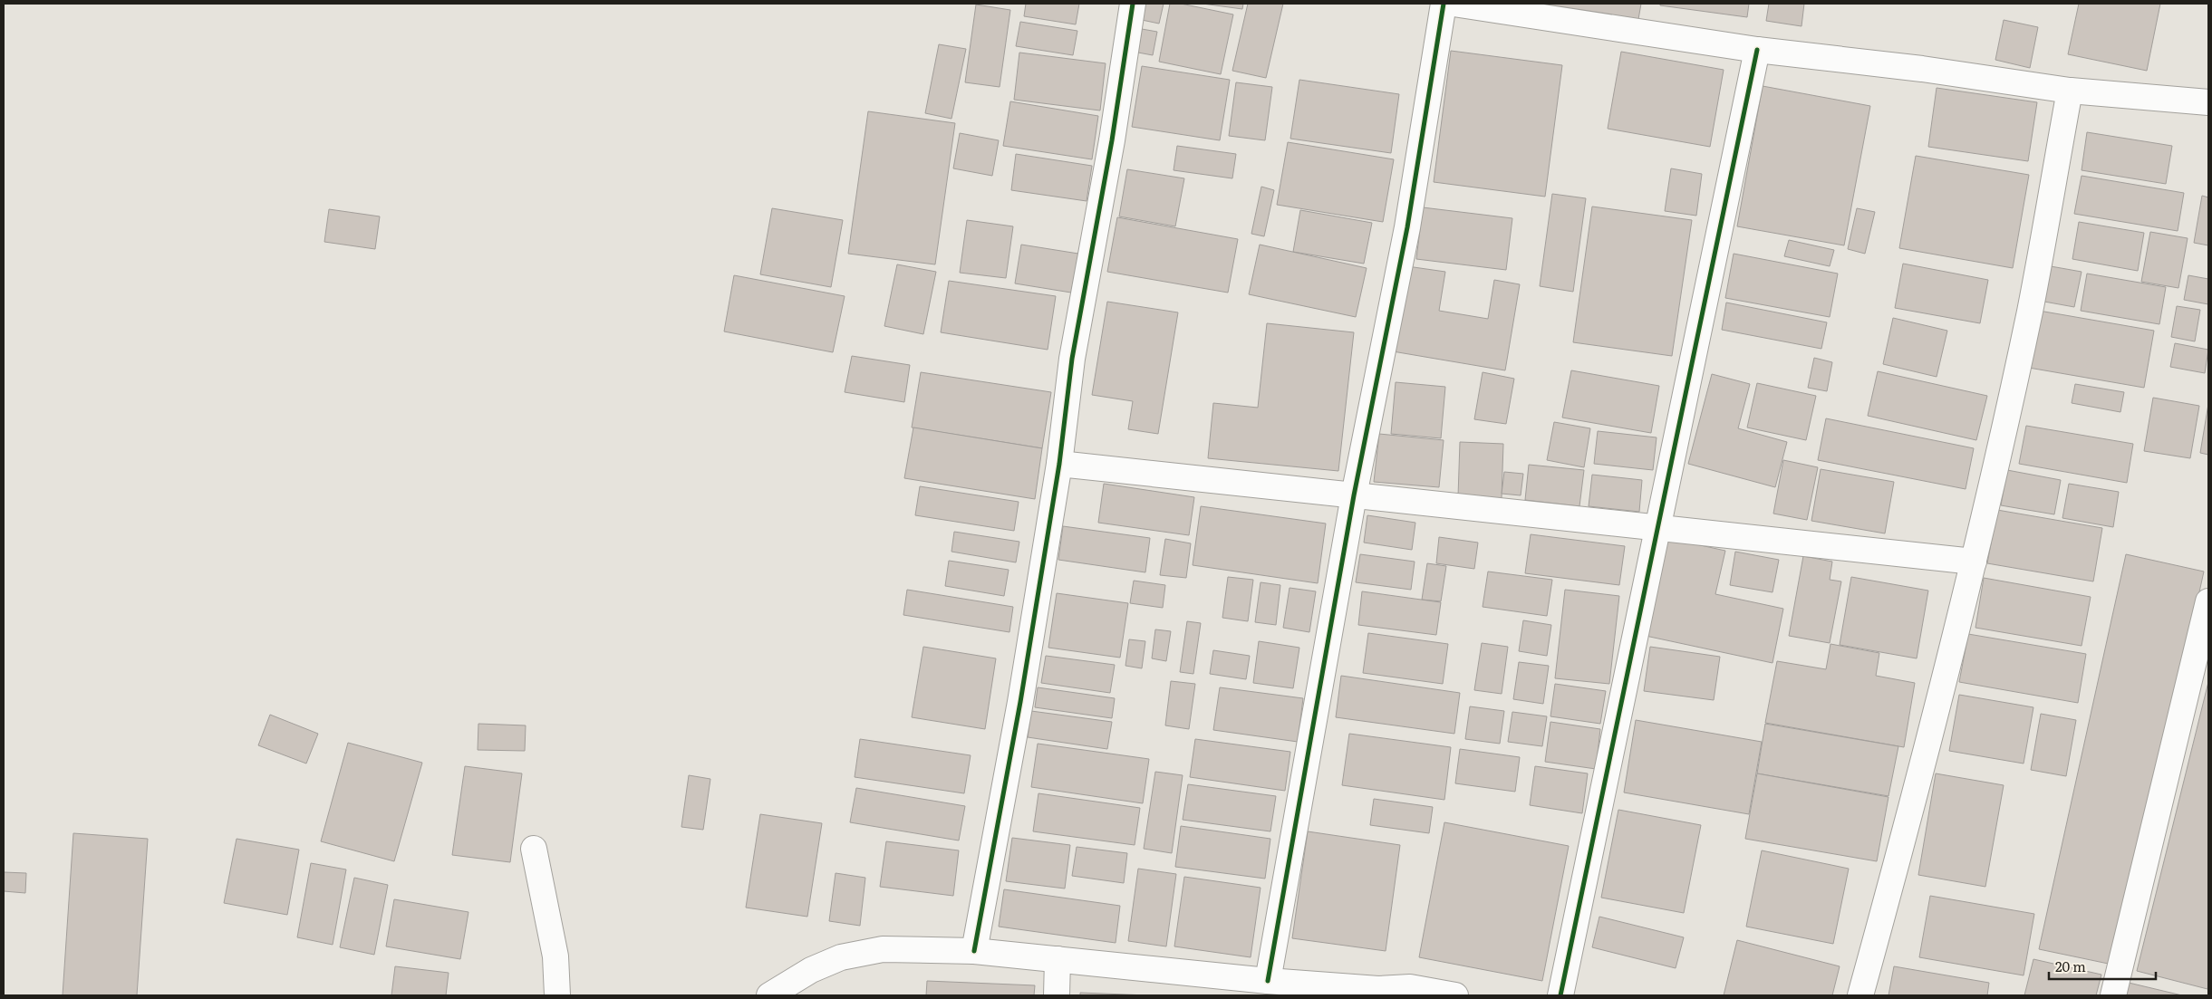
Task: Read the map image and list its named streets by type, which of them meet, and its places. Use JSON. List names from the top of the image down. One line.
{"scale_bar":"20 m"}
